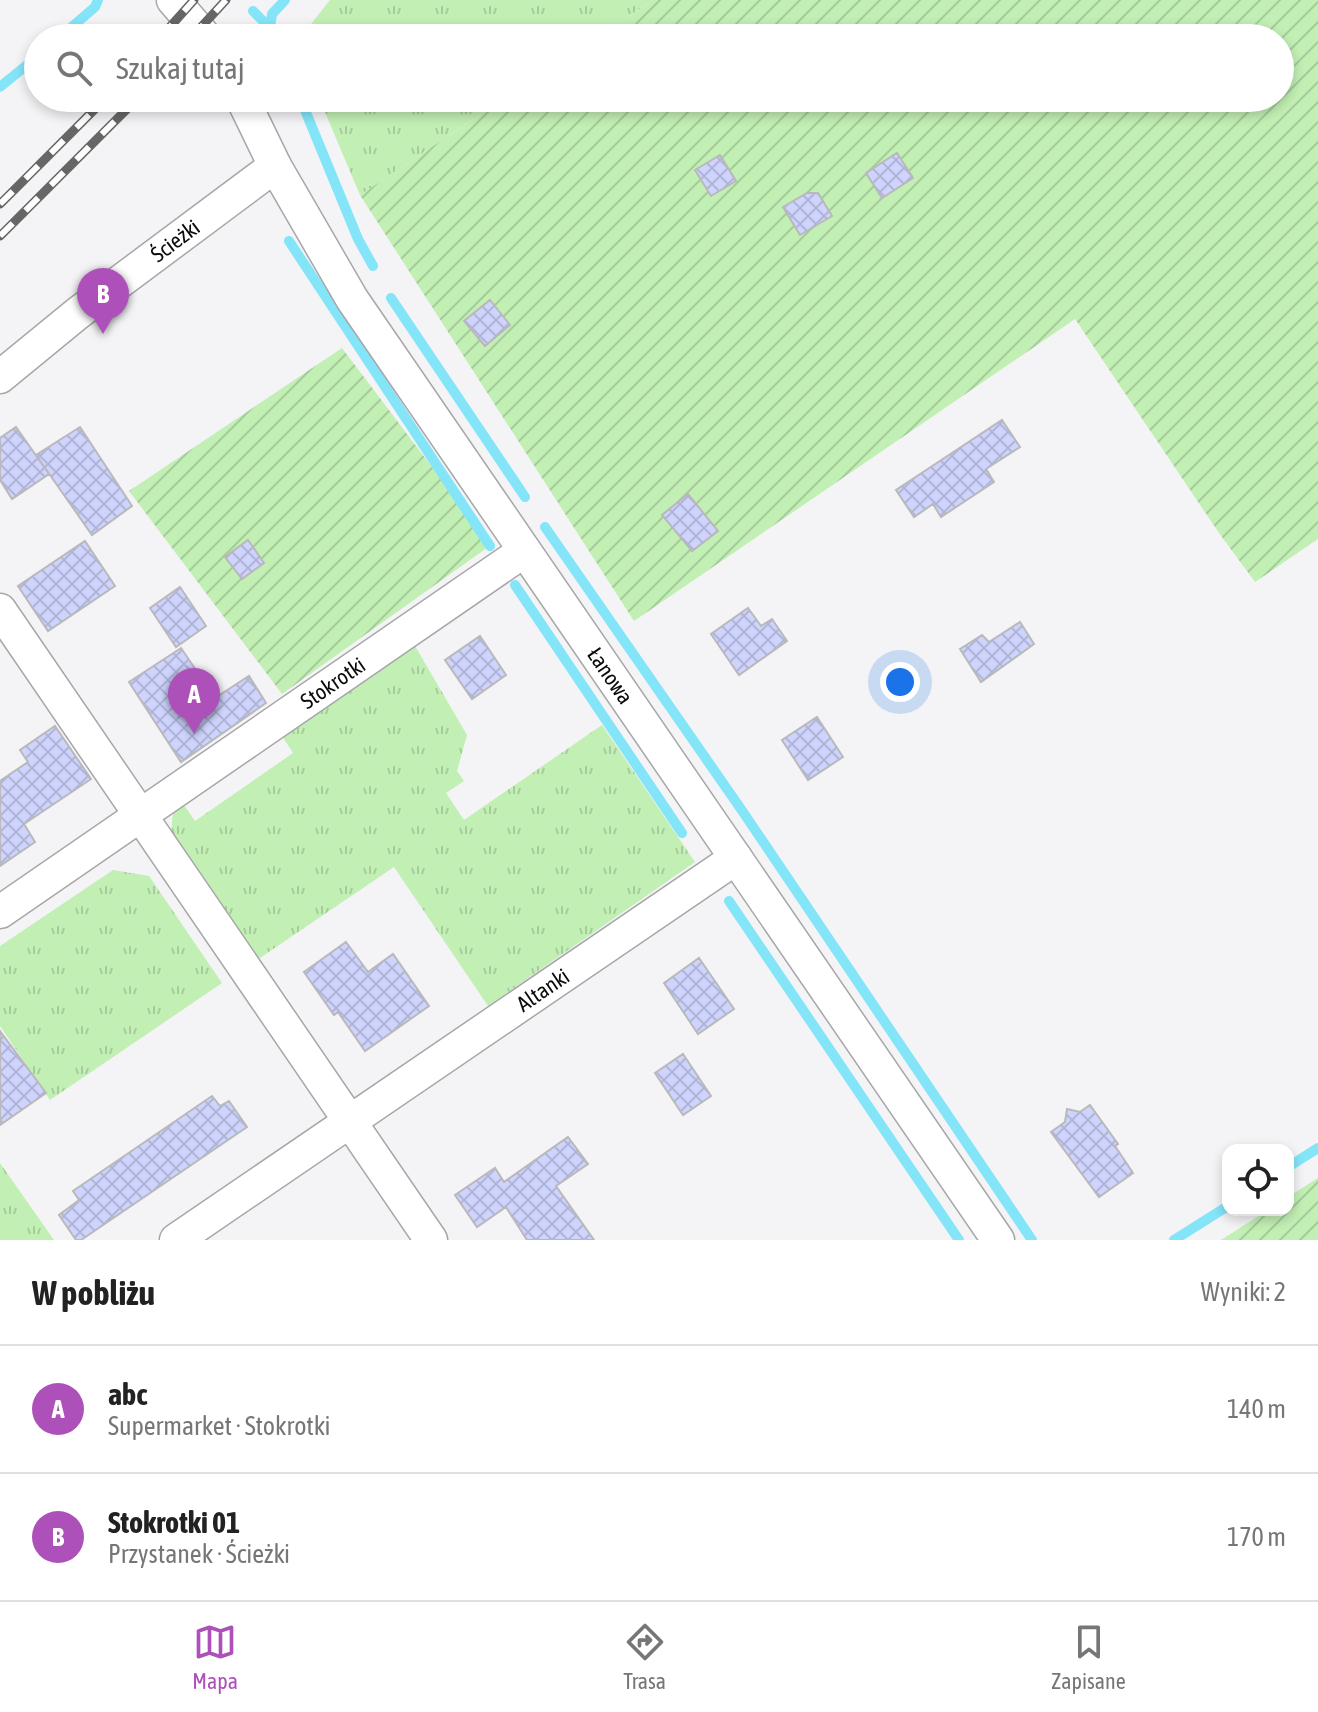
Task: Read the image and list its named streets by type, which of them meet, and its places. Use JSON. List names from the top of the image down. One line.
{"streets":{"street":["Ścieżki","Łanowa","Stokrotki","Altanki"]},"crossings":[["Ścieżki","Łanowa"],["Łanowa","Stokrotki"],["Łanowa","Altanki"]],"page":{"search":"Szukaj tutaj","pins":["B","A"],"heading":["W pobliżu","Wyniki: 2"],"list":[{"mark":"A","name":"abc","note":"Supermarket · Stokrotki","value":"140 m"},{"mark":"B","name":"Stokrotki 01","note":"Przystanek · Ścieżki","value":"170 m"}],"nav":["Mapa","Trasa","Zapisane"]}}
